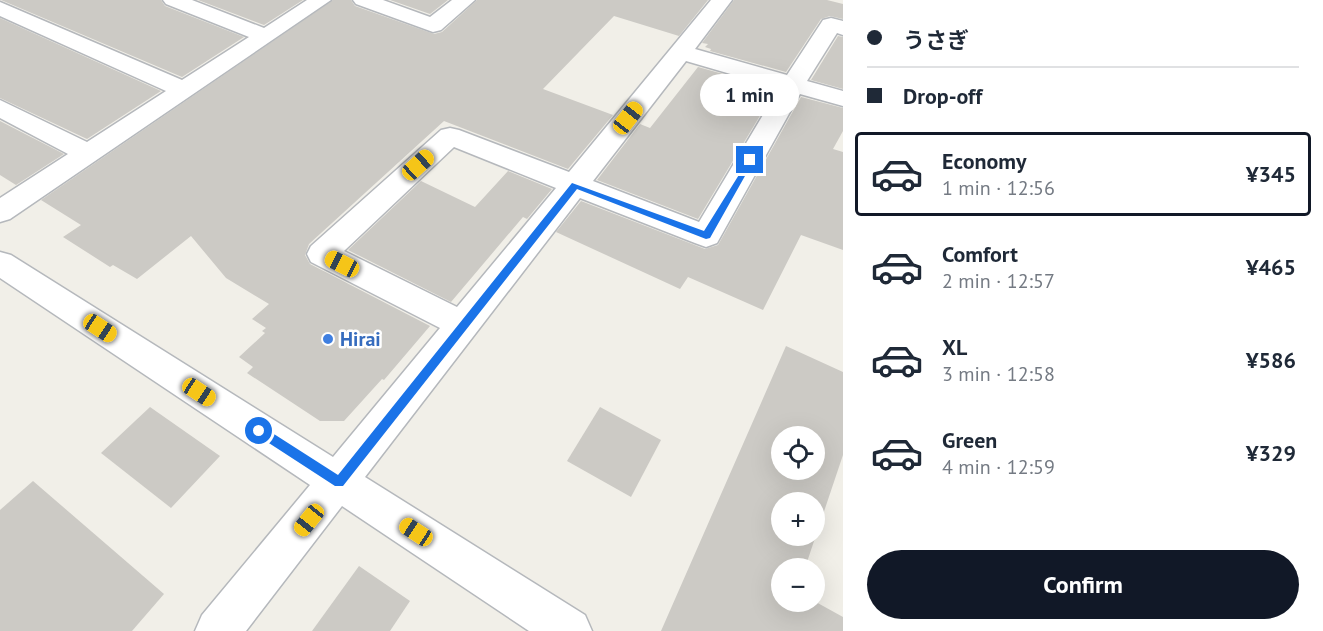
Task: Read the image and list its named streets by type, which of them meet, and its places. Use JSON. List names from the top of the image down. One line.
{"places":["Hirai"],"page":{"banner":["うさぎ","Drop-off"],"bubble":"1 min","list":[{"name":"Economy","note":"1 min · 12:56","value":"¥345"},{"name":"Comfort","note":"2 min · 12:57","value":"¥465"},{"name":"XL","note":"3 min · 12:58","value":"¥586"},{"name":"Green","note":"4 min · 12:59","value":"¥329"}],"map_buttons":["+","−"],"buttons":"Confirm"}}
